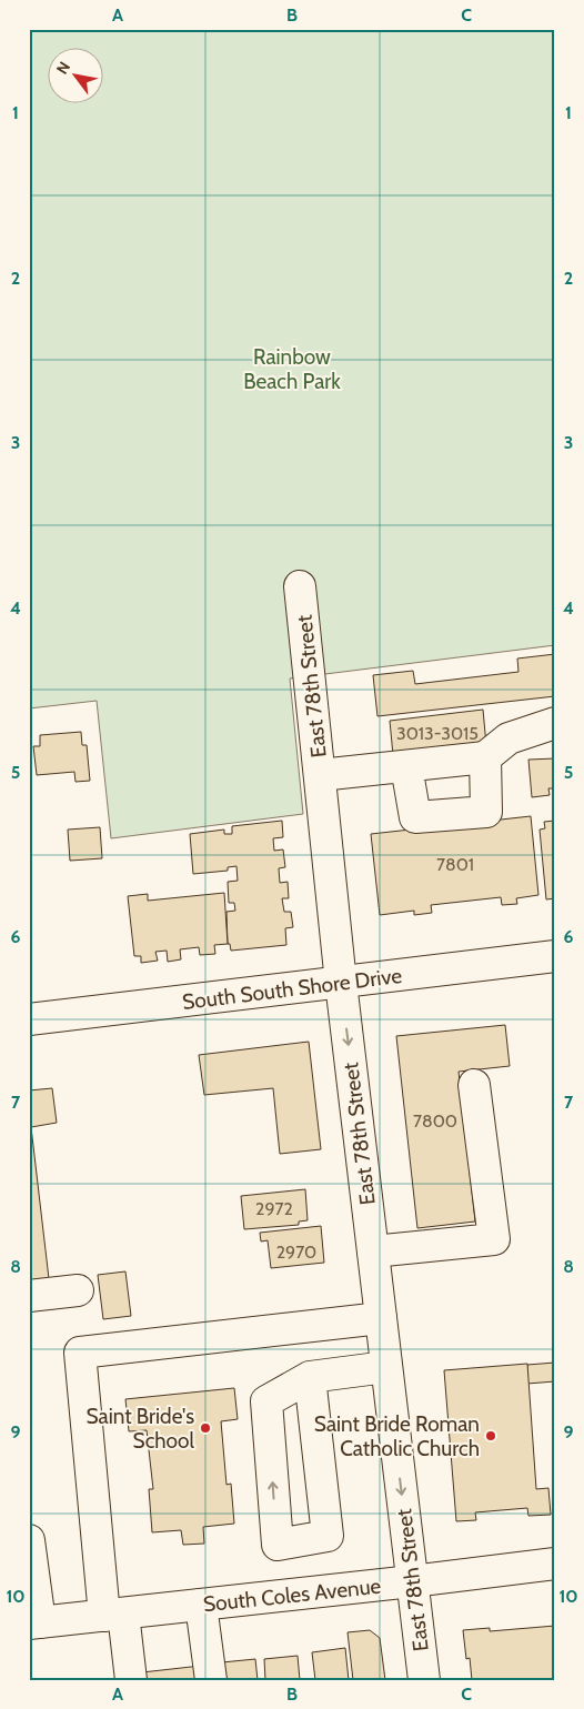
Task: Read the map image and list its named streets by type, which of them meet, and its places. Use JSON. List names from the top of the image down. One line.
{"streets":{"street":["East 78th Street","South South Shore Drive","South Coles Avenue"]},"crossings":[["East 78th Street","South South Shore Drive"],["East 78th Street","South Coles Avenue"]],"one_way":["East 78th Street"],"parks":["Rainbow Beach Park"],"places":["Saint Bride's School","Saint Bride Roman Catholic Church"],"house_numbers":["3013-3015","7801","7800","2972","2970"],"north":"top left","grid":{"columns":["A","B","C"],"rows":["1","2","3","4","5","6","7","8","9","10"]}}
